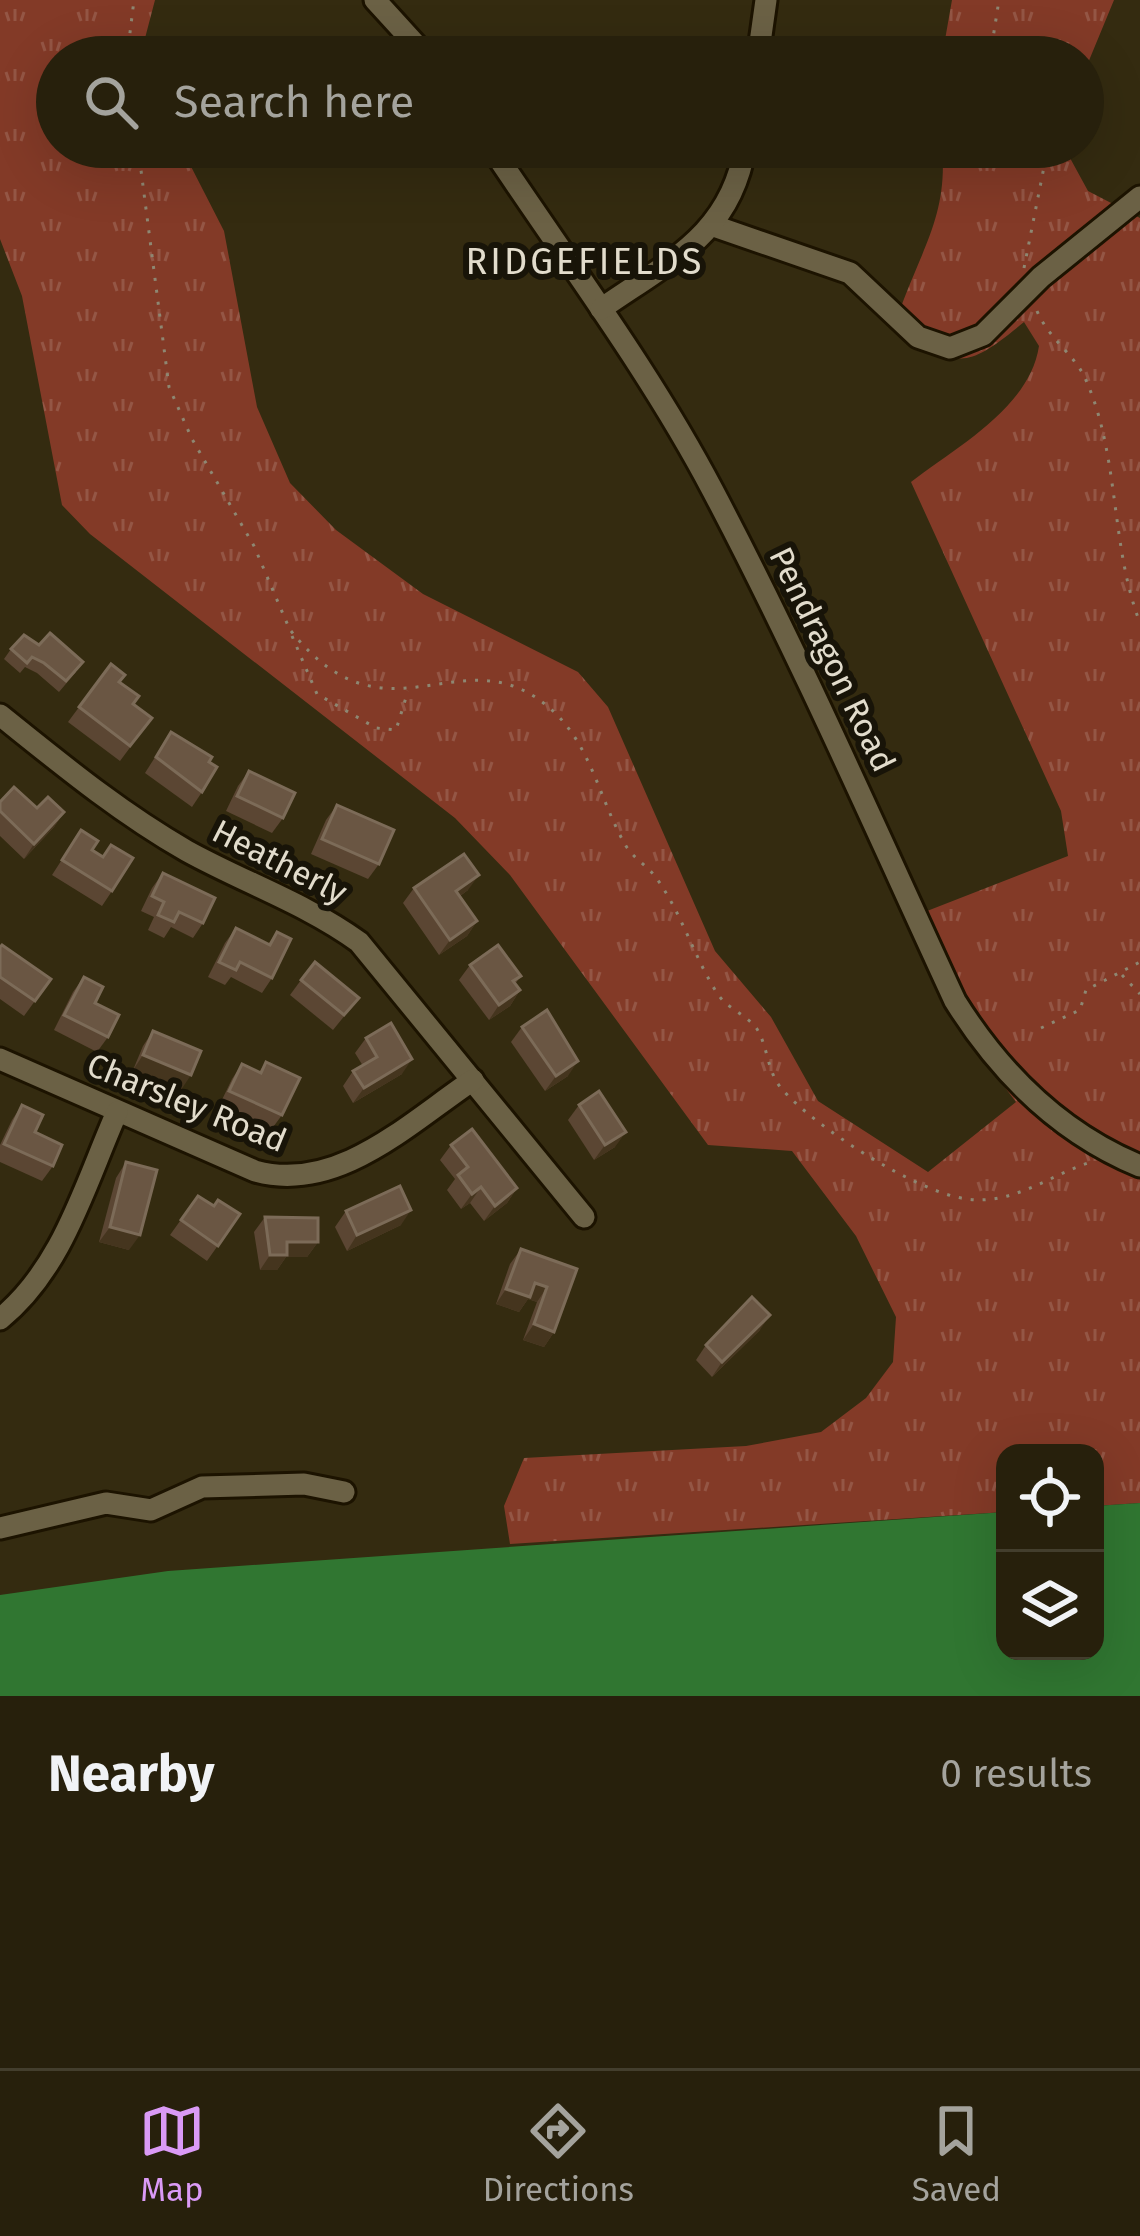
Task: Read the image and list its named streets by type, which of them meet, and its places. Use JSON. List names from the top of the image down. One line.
{"streets":{"street":["Pendragon Road","Heatherly","Charsley Road"]},"crossings":[["Heatherly","Charsley Road"]],"districts":["RIDGEFIELDS"],"page":{"search":"Search here","heading":["Nearby","0 results"],"nav":["Map","Directions","Saved"]}}
